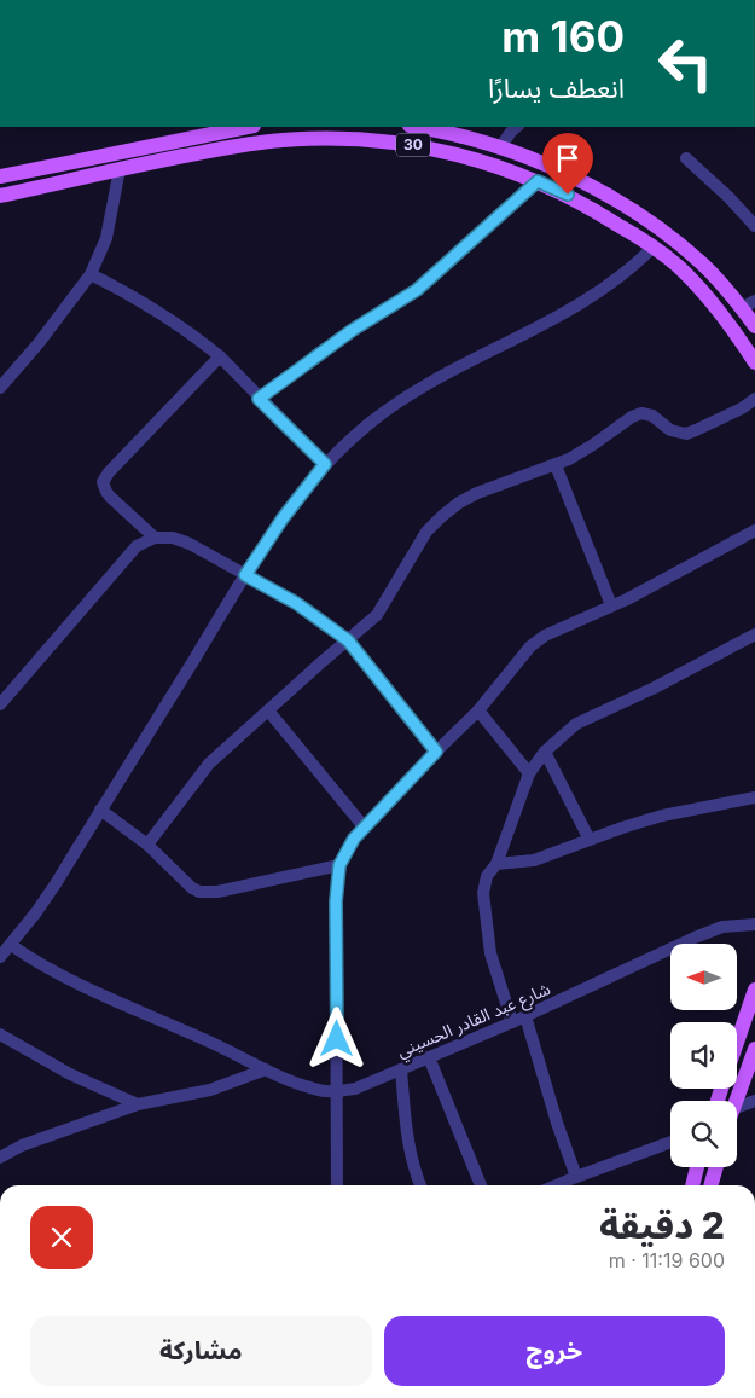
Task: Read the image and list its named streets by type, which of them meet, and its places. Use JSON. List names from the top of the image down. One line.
{"streets":{"main road":["30"],"street":["شارع عبد القادر الحسيني"]},"north":"left","page":{"turn":["160 m","انعطف يسارًا"],"heading":["2 دقيقة","600 m · 11:19"],"buttons":["خروج","مشاركة"]}}
